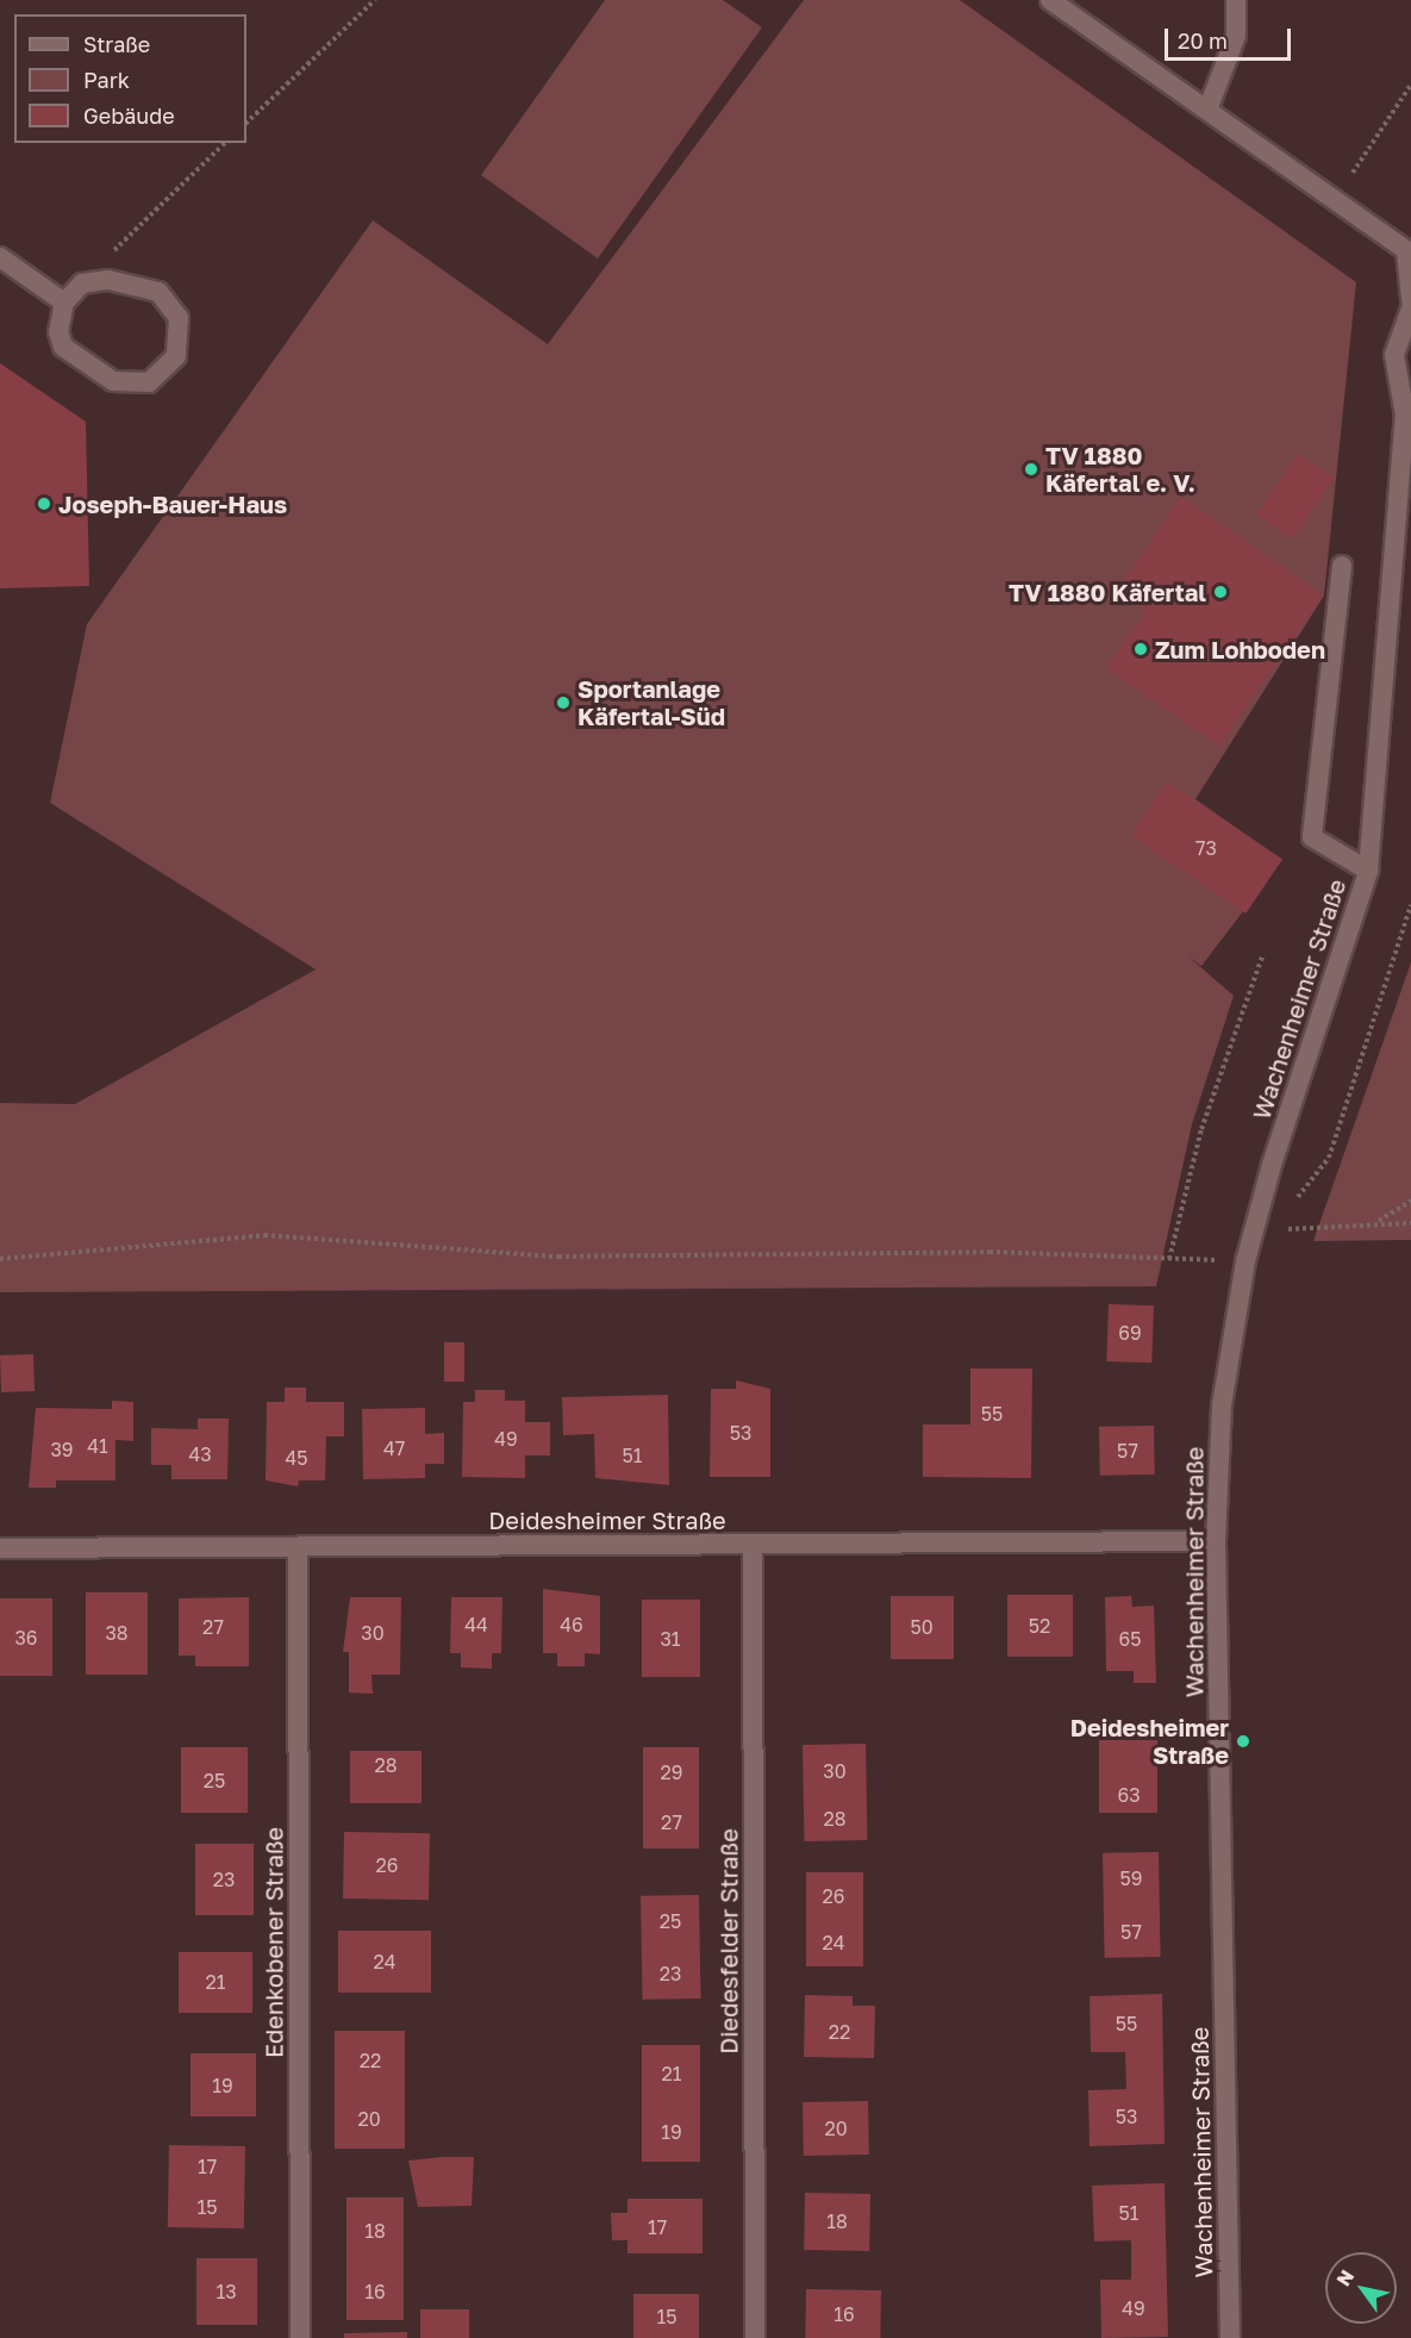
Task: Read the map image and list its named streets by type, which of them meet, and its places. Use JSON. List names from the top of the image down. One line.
{"streets":{"street":["Wachenheimer Straße","Deidesheimer Straße","Diedesfelder Straße","Edenkobener Straße"]},"crossings":[["Wachenheimer Straße","Deidesheimer Straße"],["Deidesheimer Straße","Diedesfelder Straße"],["Deidesheimer Straße","Edenkobener Straße"]],"places":["TV 1880 Käfertal e. V.","Joseph-Bauer-Haus","TV 1880 Käfertal","Zum Lohboden","Sportanlage Käfertal-Süd","Deidesheimer Straße"],"house_numbers":["73","69","55","53","49","41","47","39","57","43","51","45","44","46","52","27","50","38","30","36","31","65","28","30","29","25","63","28","27","26","59","23","26","25","57","24","24","23","21","55","22","22","21","19","53","20","20","19","17","15","51","18","17","18","13","16","49","16","15"],"legend":["Straße","Park","Gebäude"],"scale_bar":"20 m","north":"top left"}
